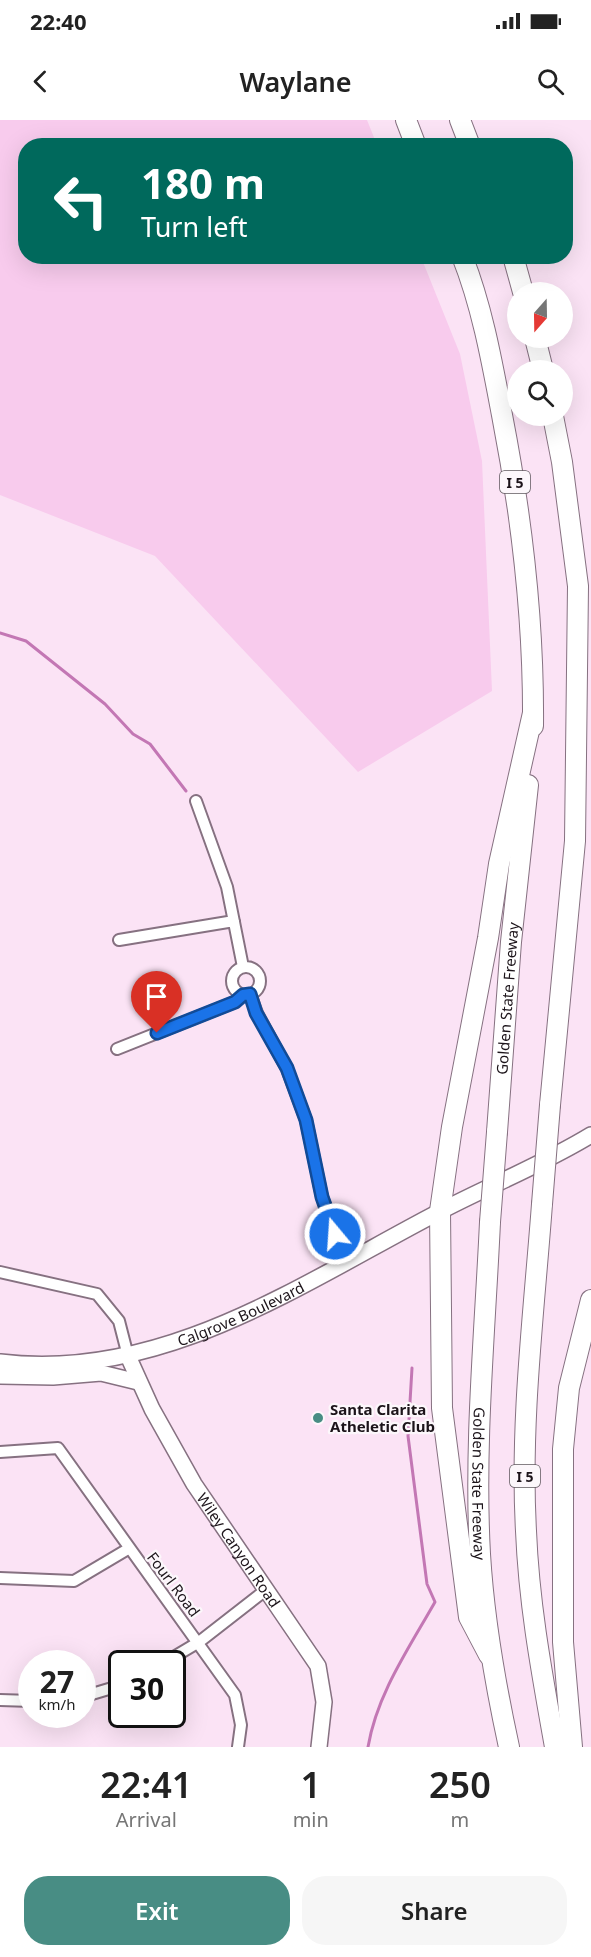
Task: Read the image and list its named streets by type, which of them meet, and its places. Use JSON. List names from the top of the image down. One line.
{"streets":{"highway":["I 5","Golden State Freeway"],"street":["Calgrove Boulevard","Wiley Canyon Road","Fourl Road"]},"crossings":[["Calgrove Boulevard","Wiley Canyon Road"]],"places":["Santa Clarita Atheletic Club"],"north":"bottom","page":{"status":"22:40","header":"Waylane","turn":["180 m","Turn left"],"speed":"27 km/h","limit":"30","eta":["22:41","Arrival","1","min","250","m"],"buttons":["Exit","Share"]}}
